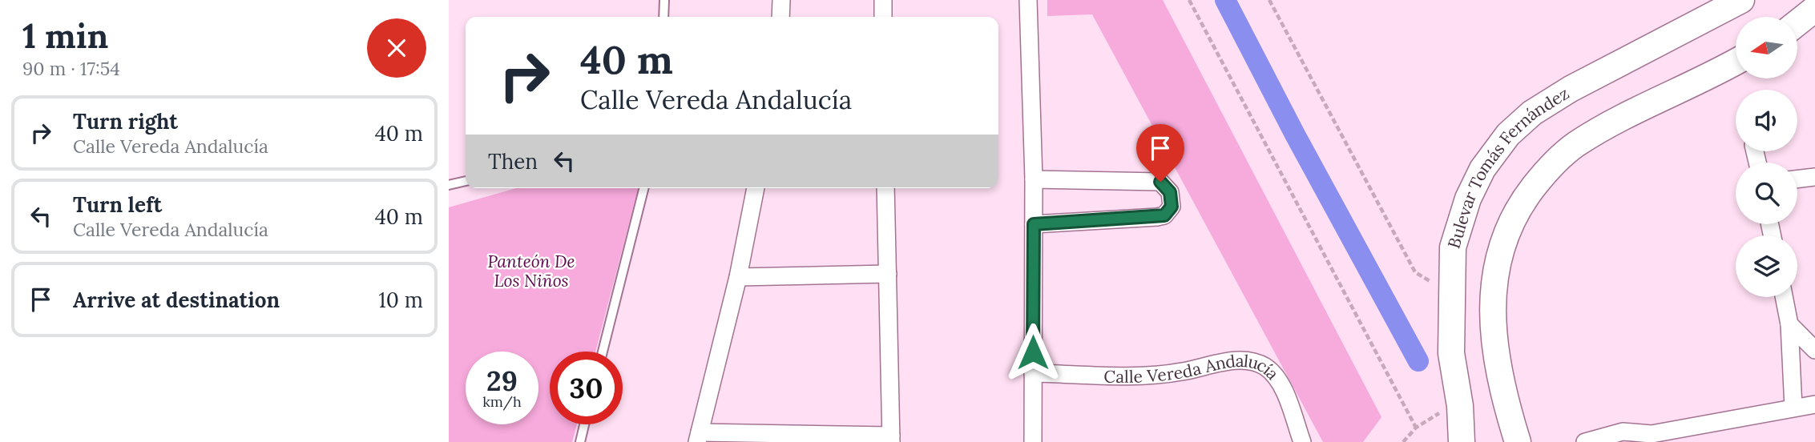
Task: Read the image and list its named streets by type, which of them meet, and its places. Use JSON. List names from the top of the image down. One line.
{"streets":{"main road":["Bulevar Tomás Fernández"],"street":["Calle Vereda Andalucía"]},"parks":["Panteón De Los Niños"],"north":"left","page":{"heading":["1 min","90 m · 17:54"],"turn":["40 m","Calle Vereda Andalucía"],"list":[{"name":"Turn right","note":"Calle Vereda Andalucía","value":"40 m"},{"name":"Turn left","note":"Calle Vereda Andalucía","value":"40 m"},{"name":"Arrive at destination","value":"10 m"}],"then":"Then","speed":"29 km/h","limit":"30"}}
